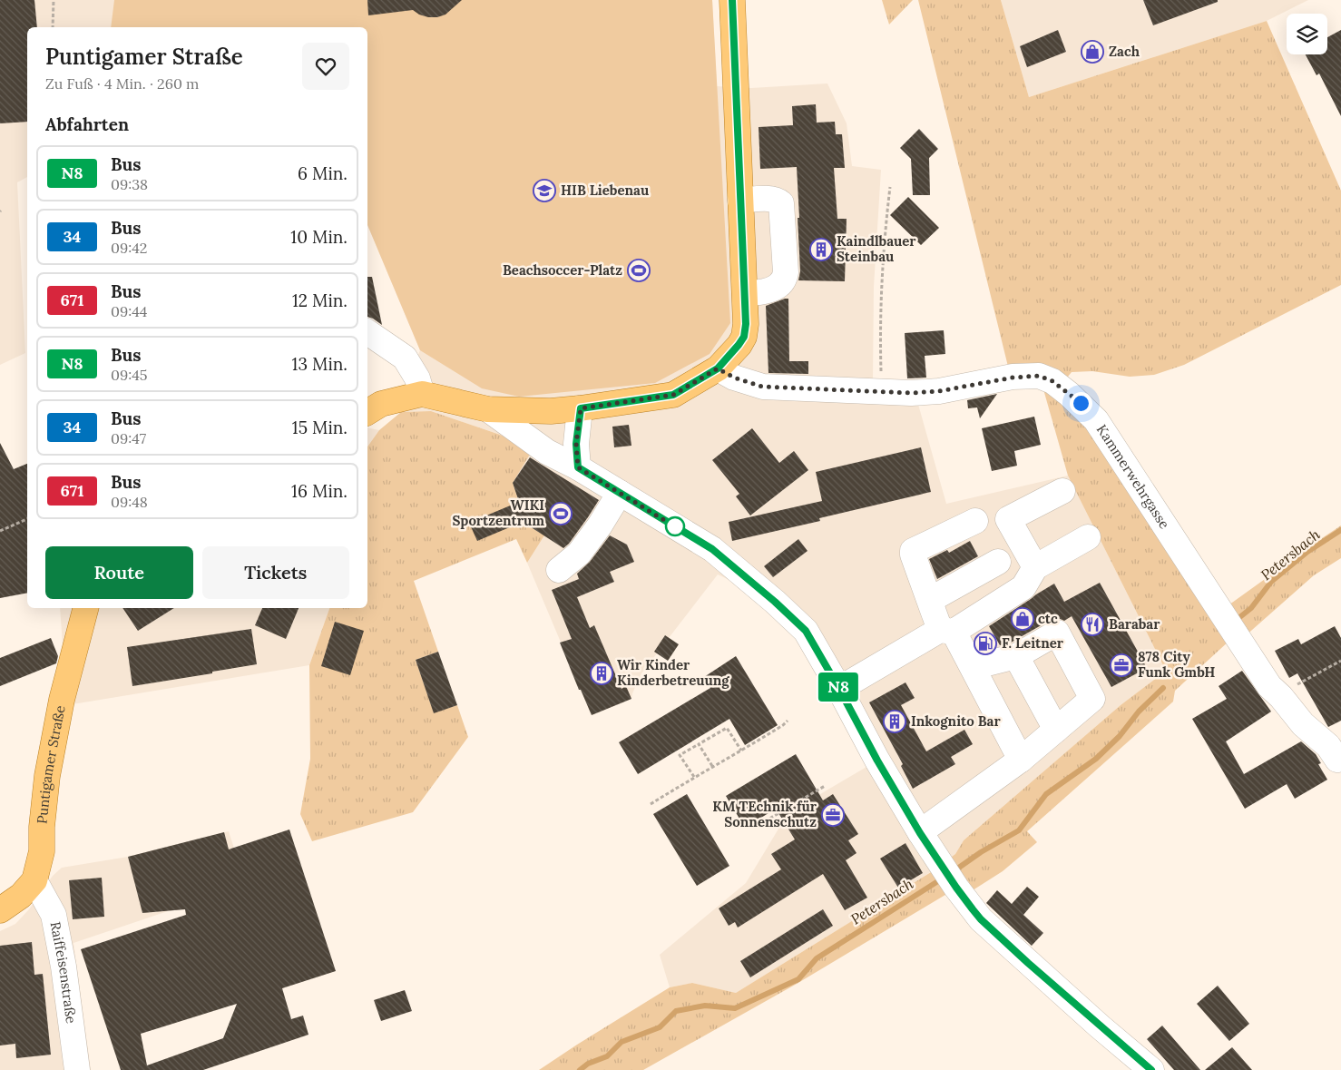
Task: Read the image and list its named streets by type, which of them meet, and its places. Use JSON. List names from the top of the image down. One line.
{"streets":{"main road":["Puntigamer Straße"],"street":["Kammerwehrgasse","Raiffeisenstraße"]},"crossings":[["Puntigamer Straße","Raiffeisenstraße"]],"water":["Petersbach"],"places":{"shop":["Zach","ctc"],"school or university":["HIB Liebenau"],"building":["Kaindlbauer Steinbau","Wir Kinder Kinderbetreuung","Inkognito Bar"],"sports":["Beachsoccer-Platz","WIKI Sportzentrum"],"restaurant":["Barabar"],"fuel station":["F. Leitner"],"office":["878 City Funk GmbH","KM TEchnik für Sonnenschutz"]},"lines":["bus line N8"],"page":{"on_map":"N8","heading":[["Puntigamer Straße","Zu Fuß · 4 Min. · 260 m"],"Abfahrten"],"list":[{"mark":"N8","name":"Bus","note":"09:38","value":"6 Min."},{"mark":"34","name":"Bus","note":"09:42","value":"10 Min."},{"mark":"671","name":"Bus","note":"09:44","value":"12 Min."},{"mark":"N8","name":"Bus","note":"09:45","value":"13 Min."},{"mark":"34","name":"Bus","note":"09:47","value":"15 Min."},{"mark":"671","name":"Bus","note":"09:48","value":"16 Min."}],"buttons":["Route","Tickets"]}}
